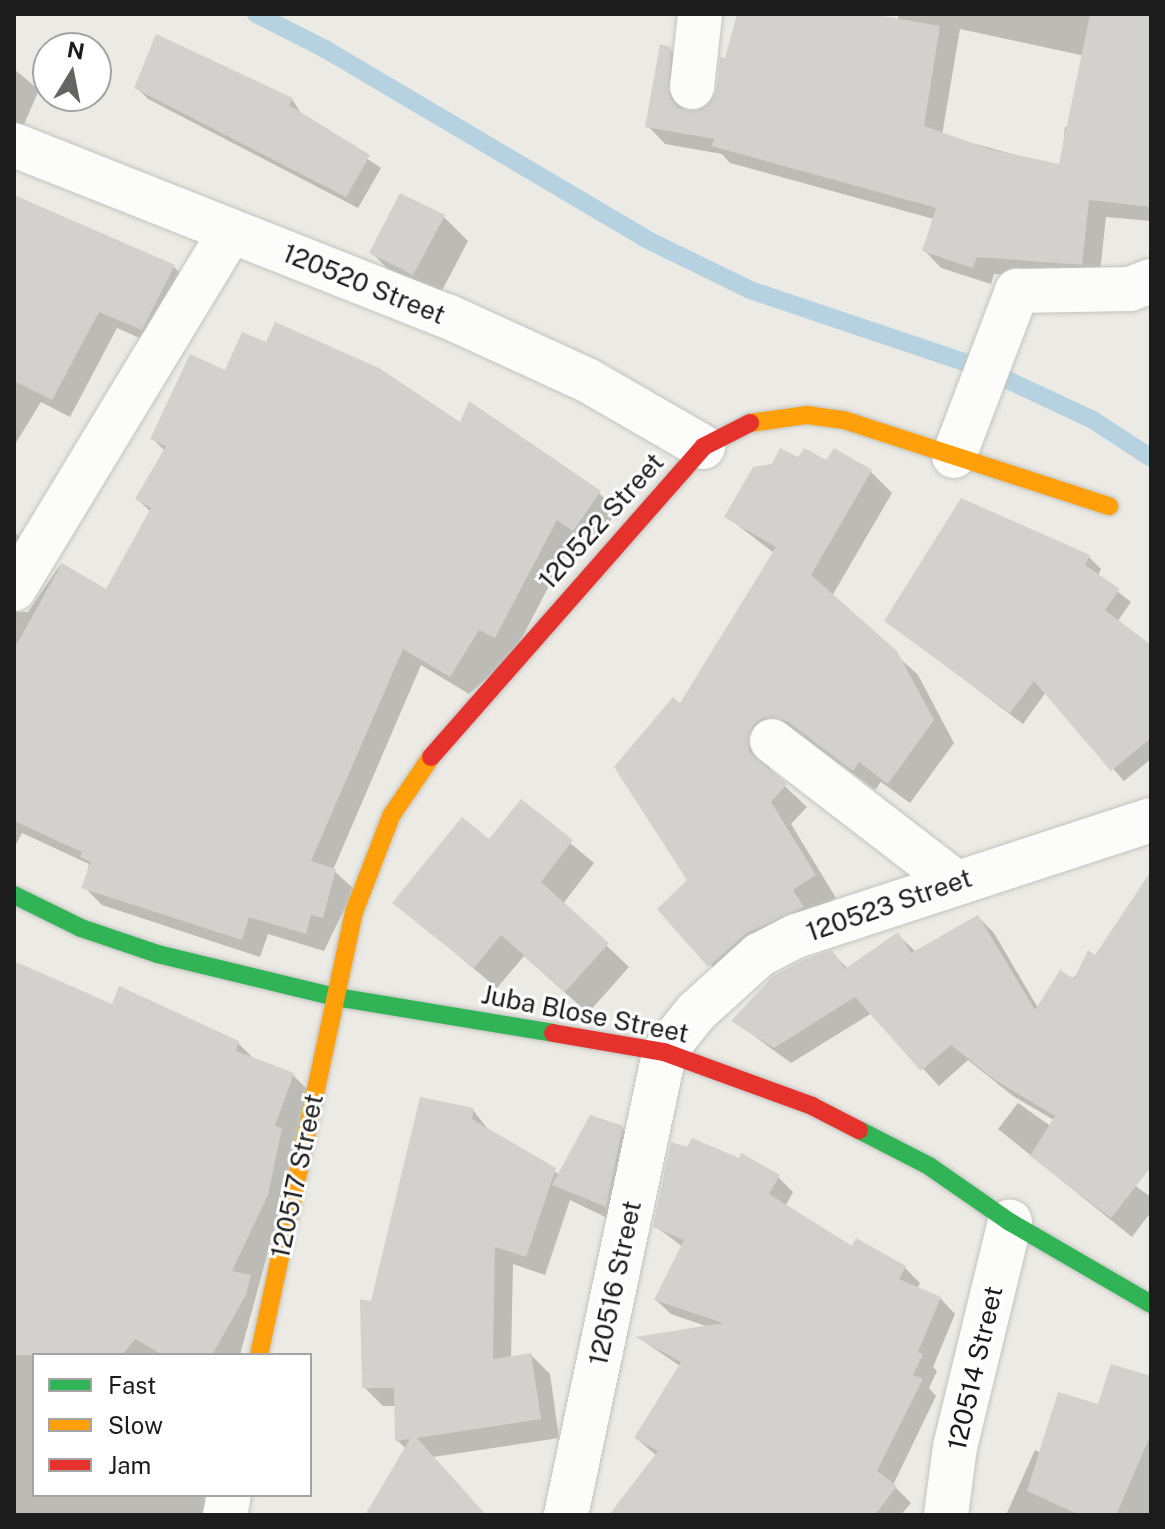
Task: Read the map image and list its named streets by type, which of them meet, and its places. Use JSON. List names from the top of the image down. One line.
{"streets":{"street":["120520 Street","120522 Street","120523 Street","Juba Blose Street","120517 Street","120516 Street","120514 Street"]},"crossings":[["120520 Street","120522 Street"],["120522 Street","Juba Blose Street"],["120522 Street","120517 Street"],["120523 Street","Juba Blose Street"],["120523 Street","120516 Street"],["Juba Blose Street","120517 Street"],["Juba Blose Street","120516 Street"],["Juba Blose Street","120514 Street"]],"legend":["Fast","Slow","Jam"],"north":"top"}
